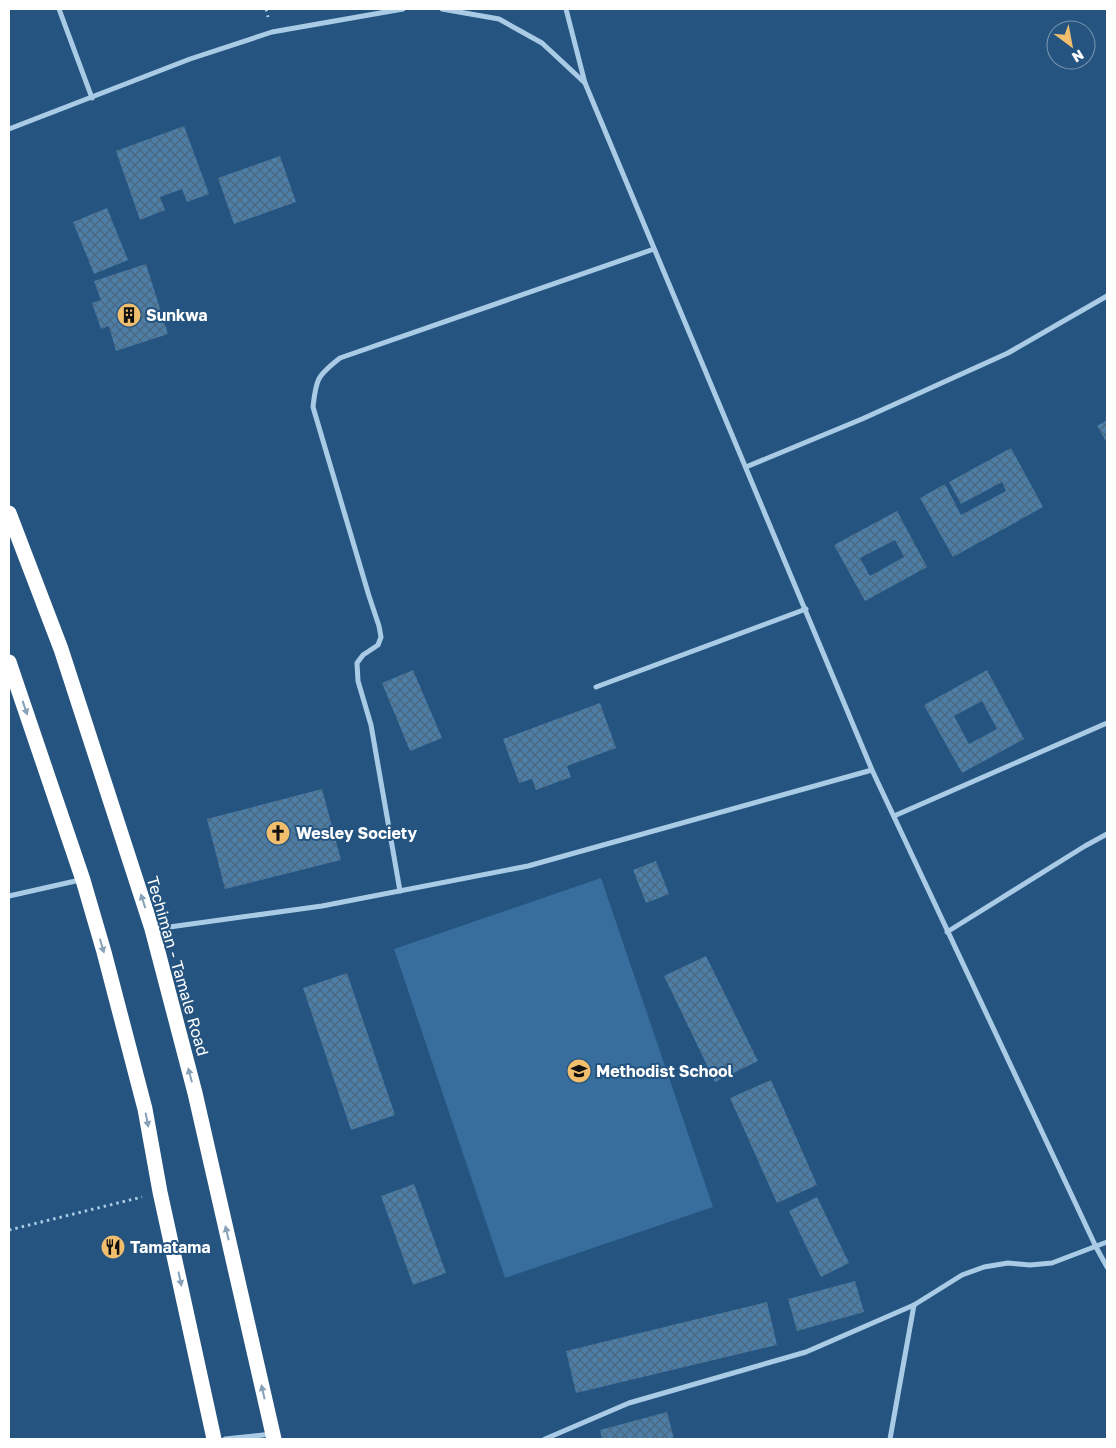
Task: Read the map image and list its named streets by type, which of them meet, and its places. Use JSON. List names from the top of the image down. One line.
{"streets":{"highway":["Techiman - Tamale Road"]},"places":{"building":["Sunkwa"],"church":["Wesley Society"],"school or university":["Methodist School"],"restaurant":["Tamatama"]},"north":"bottom right"}
